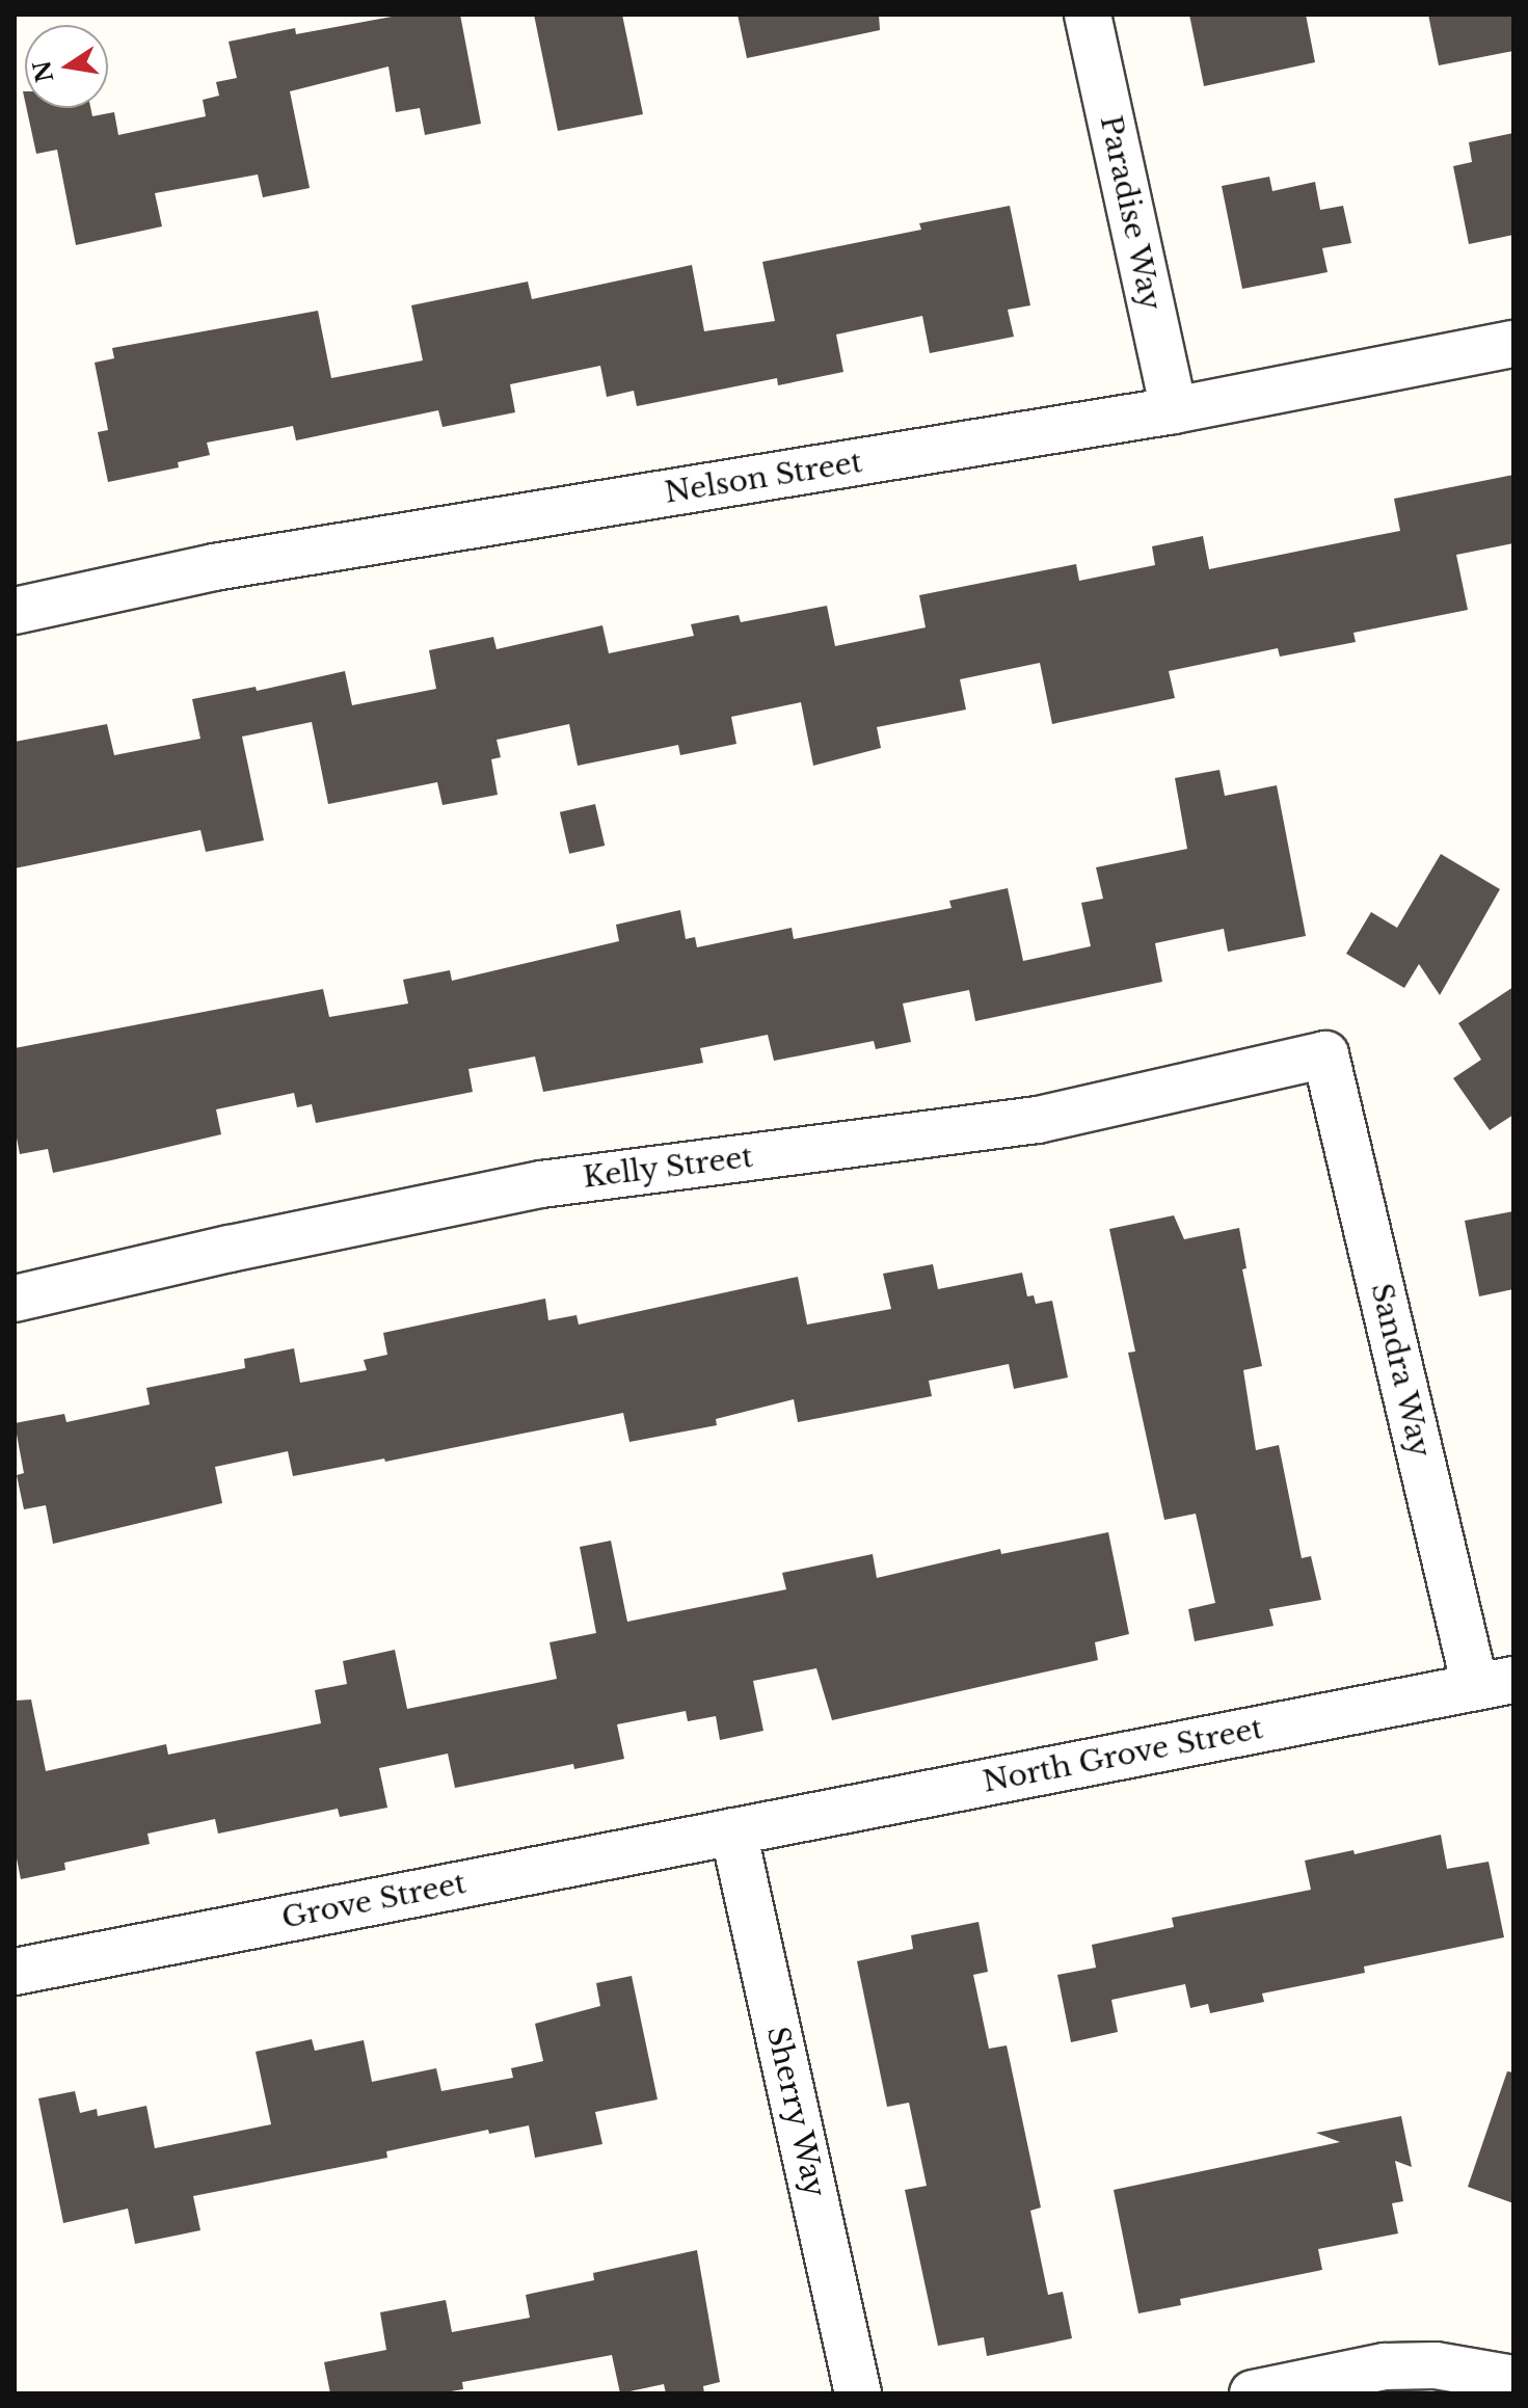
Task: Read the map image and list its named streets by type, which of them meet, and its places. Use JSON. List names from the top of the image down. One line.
{"streets":{"street":["Paradise Way","Nelson Street","Kelly Street","Sandra Way","North Grove Street","Grove Street","Sherry Way"]},"crossings":[["Paradise Way","Nelson Street"],["Kelly Street","Sandra Way"],["Sandra Way","North Grove Street"],["North Grove Street","Grove Street"],["North Grove Street","Sherry Way"],["Grove Street","Sherry Way"]],"north":"left"}
